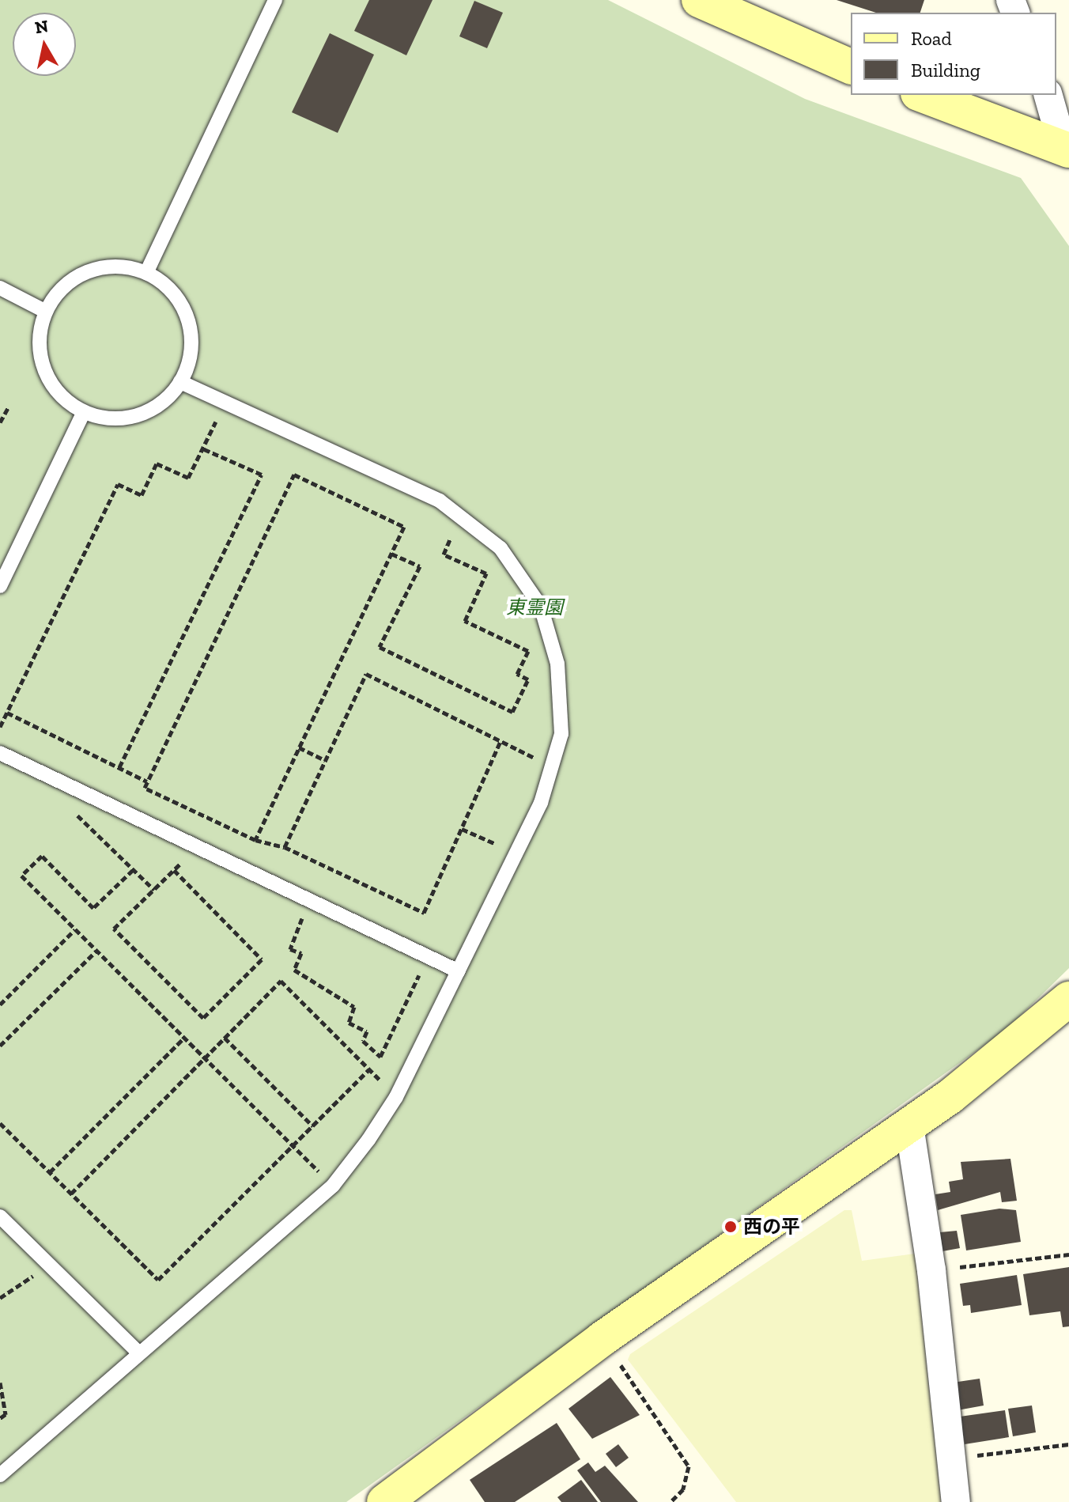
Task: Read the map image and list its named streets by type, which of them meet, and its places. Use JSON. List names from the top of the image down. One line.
{"parks":["東霊園"],"places":["西の平"],"legend":["Road","Building"],"north":"top"}
